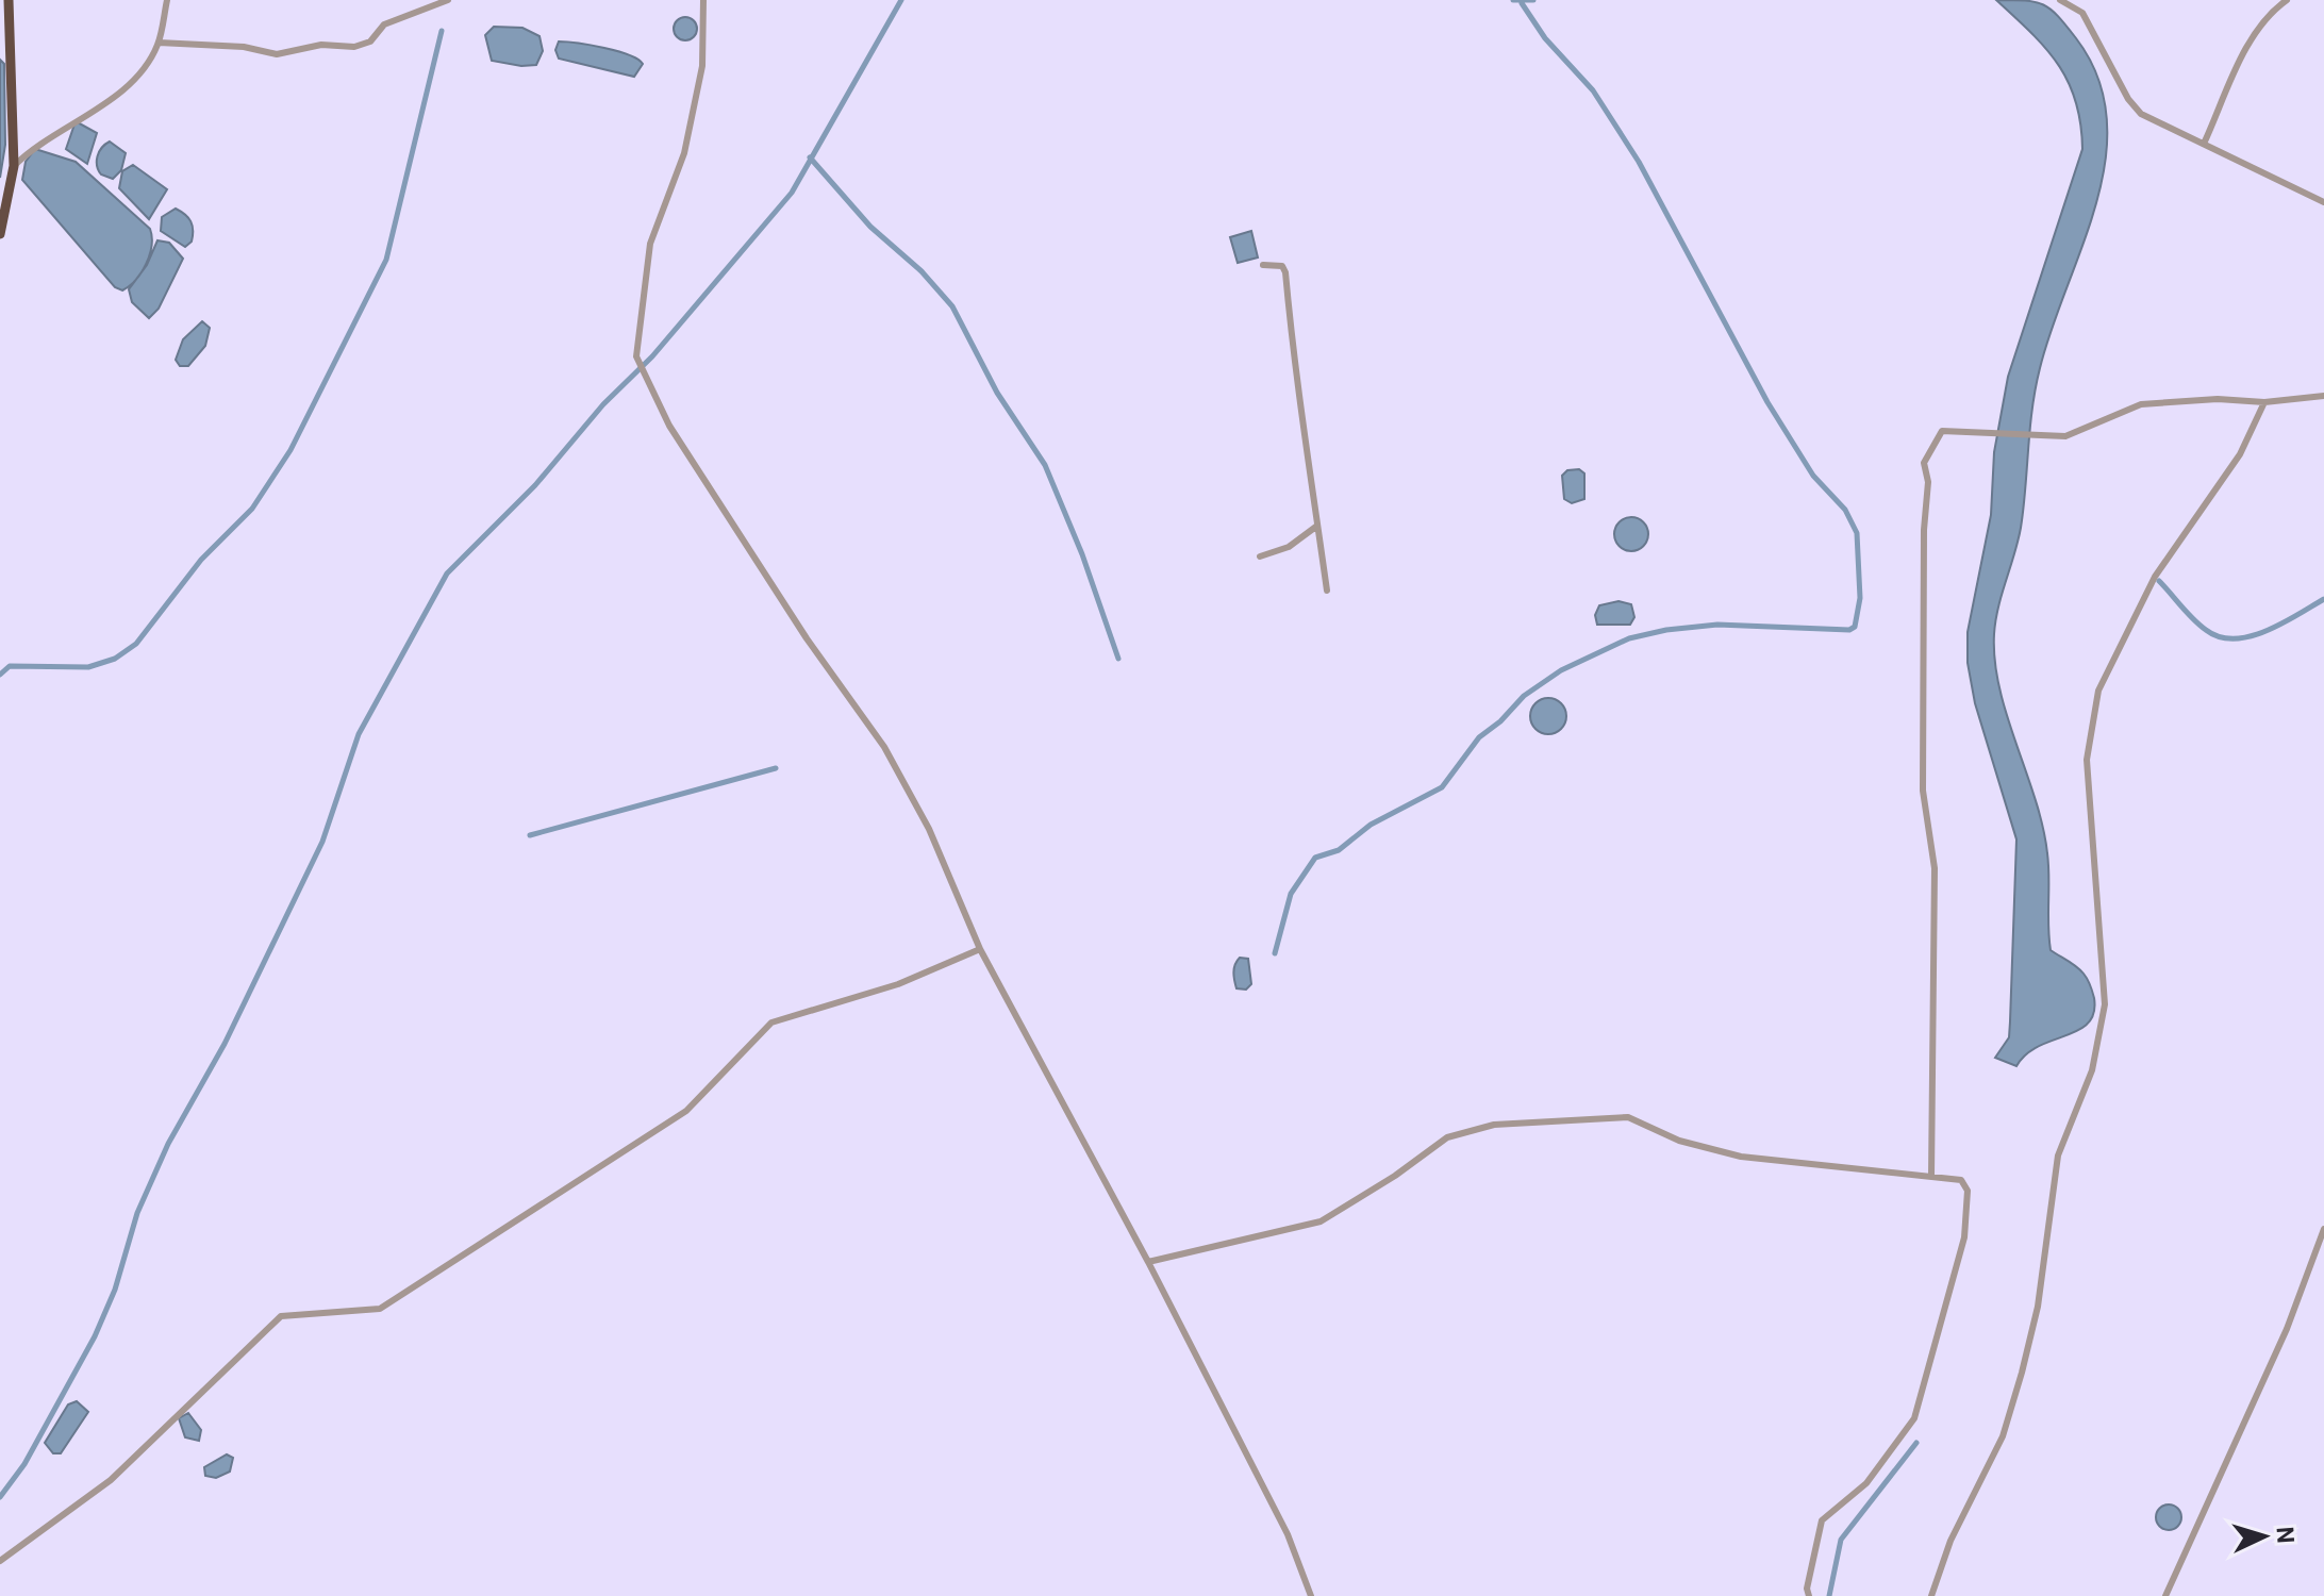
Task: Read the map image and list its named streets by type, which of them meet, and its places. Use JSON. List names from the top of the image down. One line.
{"north":"right"}
